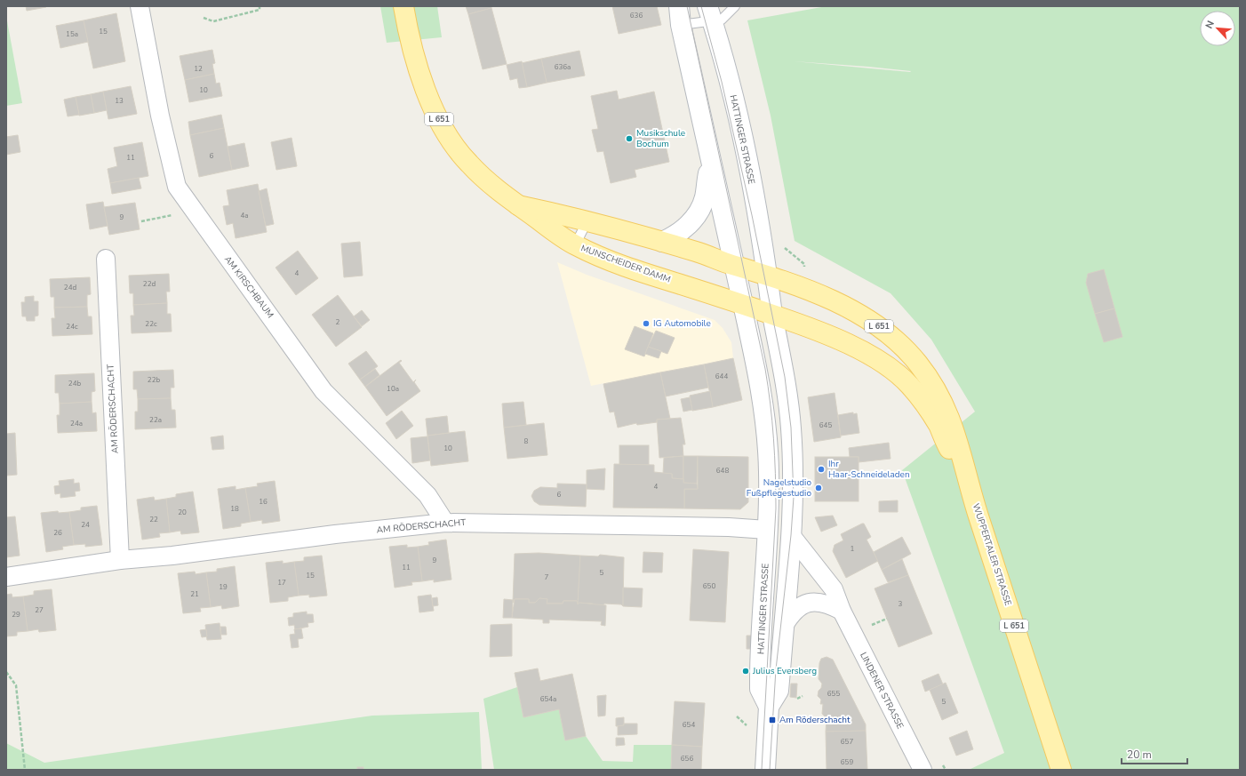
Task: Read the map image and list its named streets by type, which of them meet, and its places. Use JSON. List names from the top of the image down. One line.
{"streets":{"main road":["L 651","MUNSCHEIDER DAMM","WUPPERTALER STRASSE"],"street":["HATTINGER STRASSE","AM KIRSCHBAUM","AM RÖDERSCHACHT","LINDENER STRASSE"]},"crossings":[["L 651","HATTINGER STRASSE"],["L 651","MUNSCHEIDER DAMM"],["L 651","WUPPERTALER STRASSE"],["HATTINGER STRASSE","MUNSCHEIDER DAMM"],["HATTINGER STRASSE","AM RÖDERSCHACHT"],["HATTINGER STRASSE","WUPPERTALER STRASSE"],["HATTINGER STRASSE","LINDENER STRASSE"],["AM KIRSCHBAUM","AM RÖDERSCHACHT"]],"places":{"other":["Musikschule Bochum","IG Automobile","Ihr Haar-Schneideladen","Nagelstudio Fußpflegestudio","Julius Eversberg"],"transit":["Am Röderschacht"]},"house_numbers":["636","15","15a","636a","12","10","13","6","11","4a","9","4","22d","24d","2","22c","24c","644","22b","24b","10a","22a","24a","645","8","10","648","4","6","16","18","20","22","24","26","1","9","11","5","15","7","17","650","19","21","3","27","29","655","654a","5","654","657","656","659"],"scale_bar":"20 m","north":"top left"}
